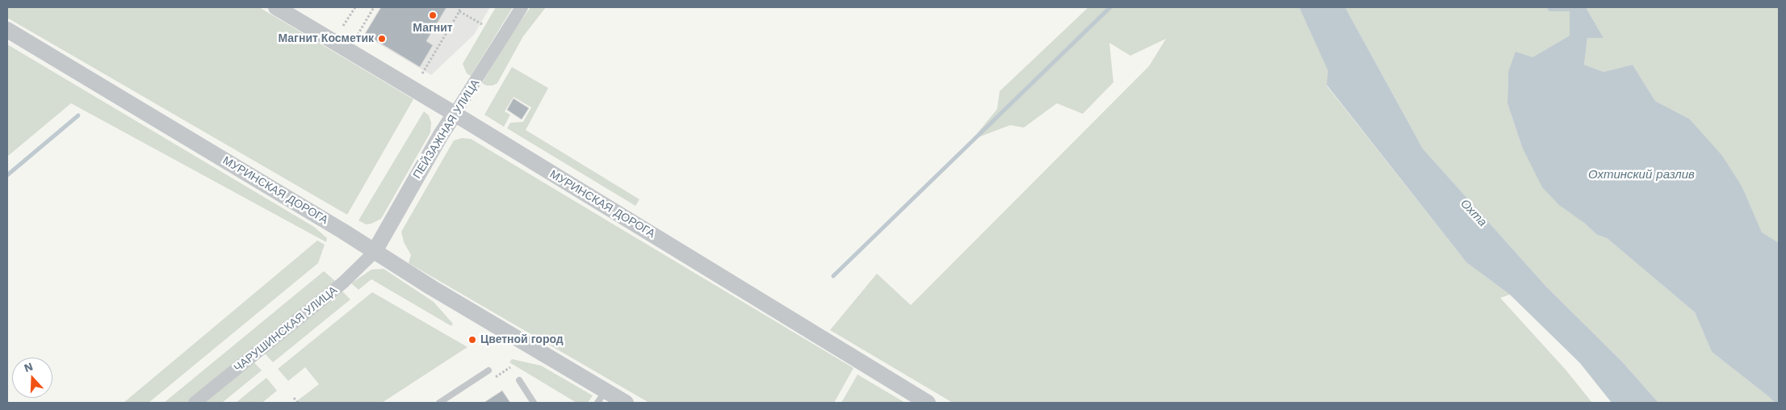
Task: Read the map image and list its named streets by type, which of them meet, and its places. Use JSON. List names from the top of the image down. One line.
{"streets":{"street":["ПЕЙЗАЖНАЯ УЛИЦА","МУРИНСКАЯ ДОРОГА","ЧАРУШИНСКАЯ УЛИЦА"]},"crossings":[["ПЕЙЗАЖНАЯ УЛИЦА","МУРИНСКАЯ ДОРОГА"],["ПЕЙЗАЖНАЯ УЛИЦА","ЧАРУШИНСКАЯ УЛИЦА"],["МУРИНСКАЯ ДОРОГА","ЧАРУШИНСКАЯ УЛИЦА"]],"water":["Охтинский разлив","Охта"],"places":["Магнит","Магнит Косметик","Цветной город"],"north":"top"}
